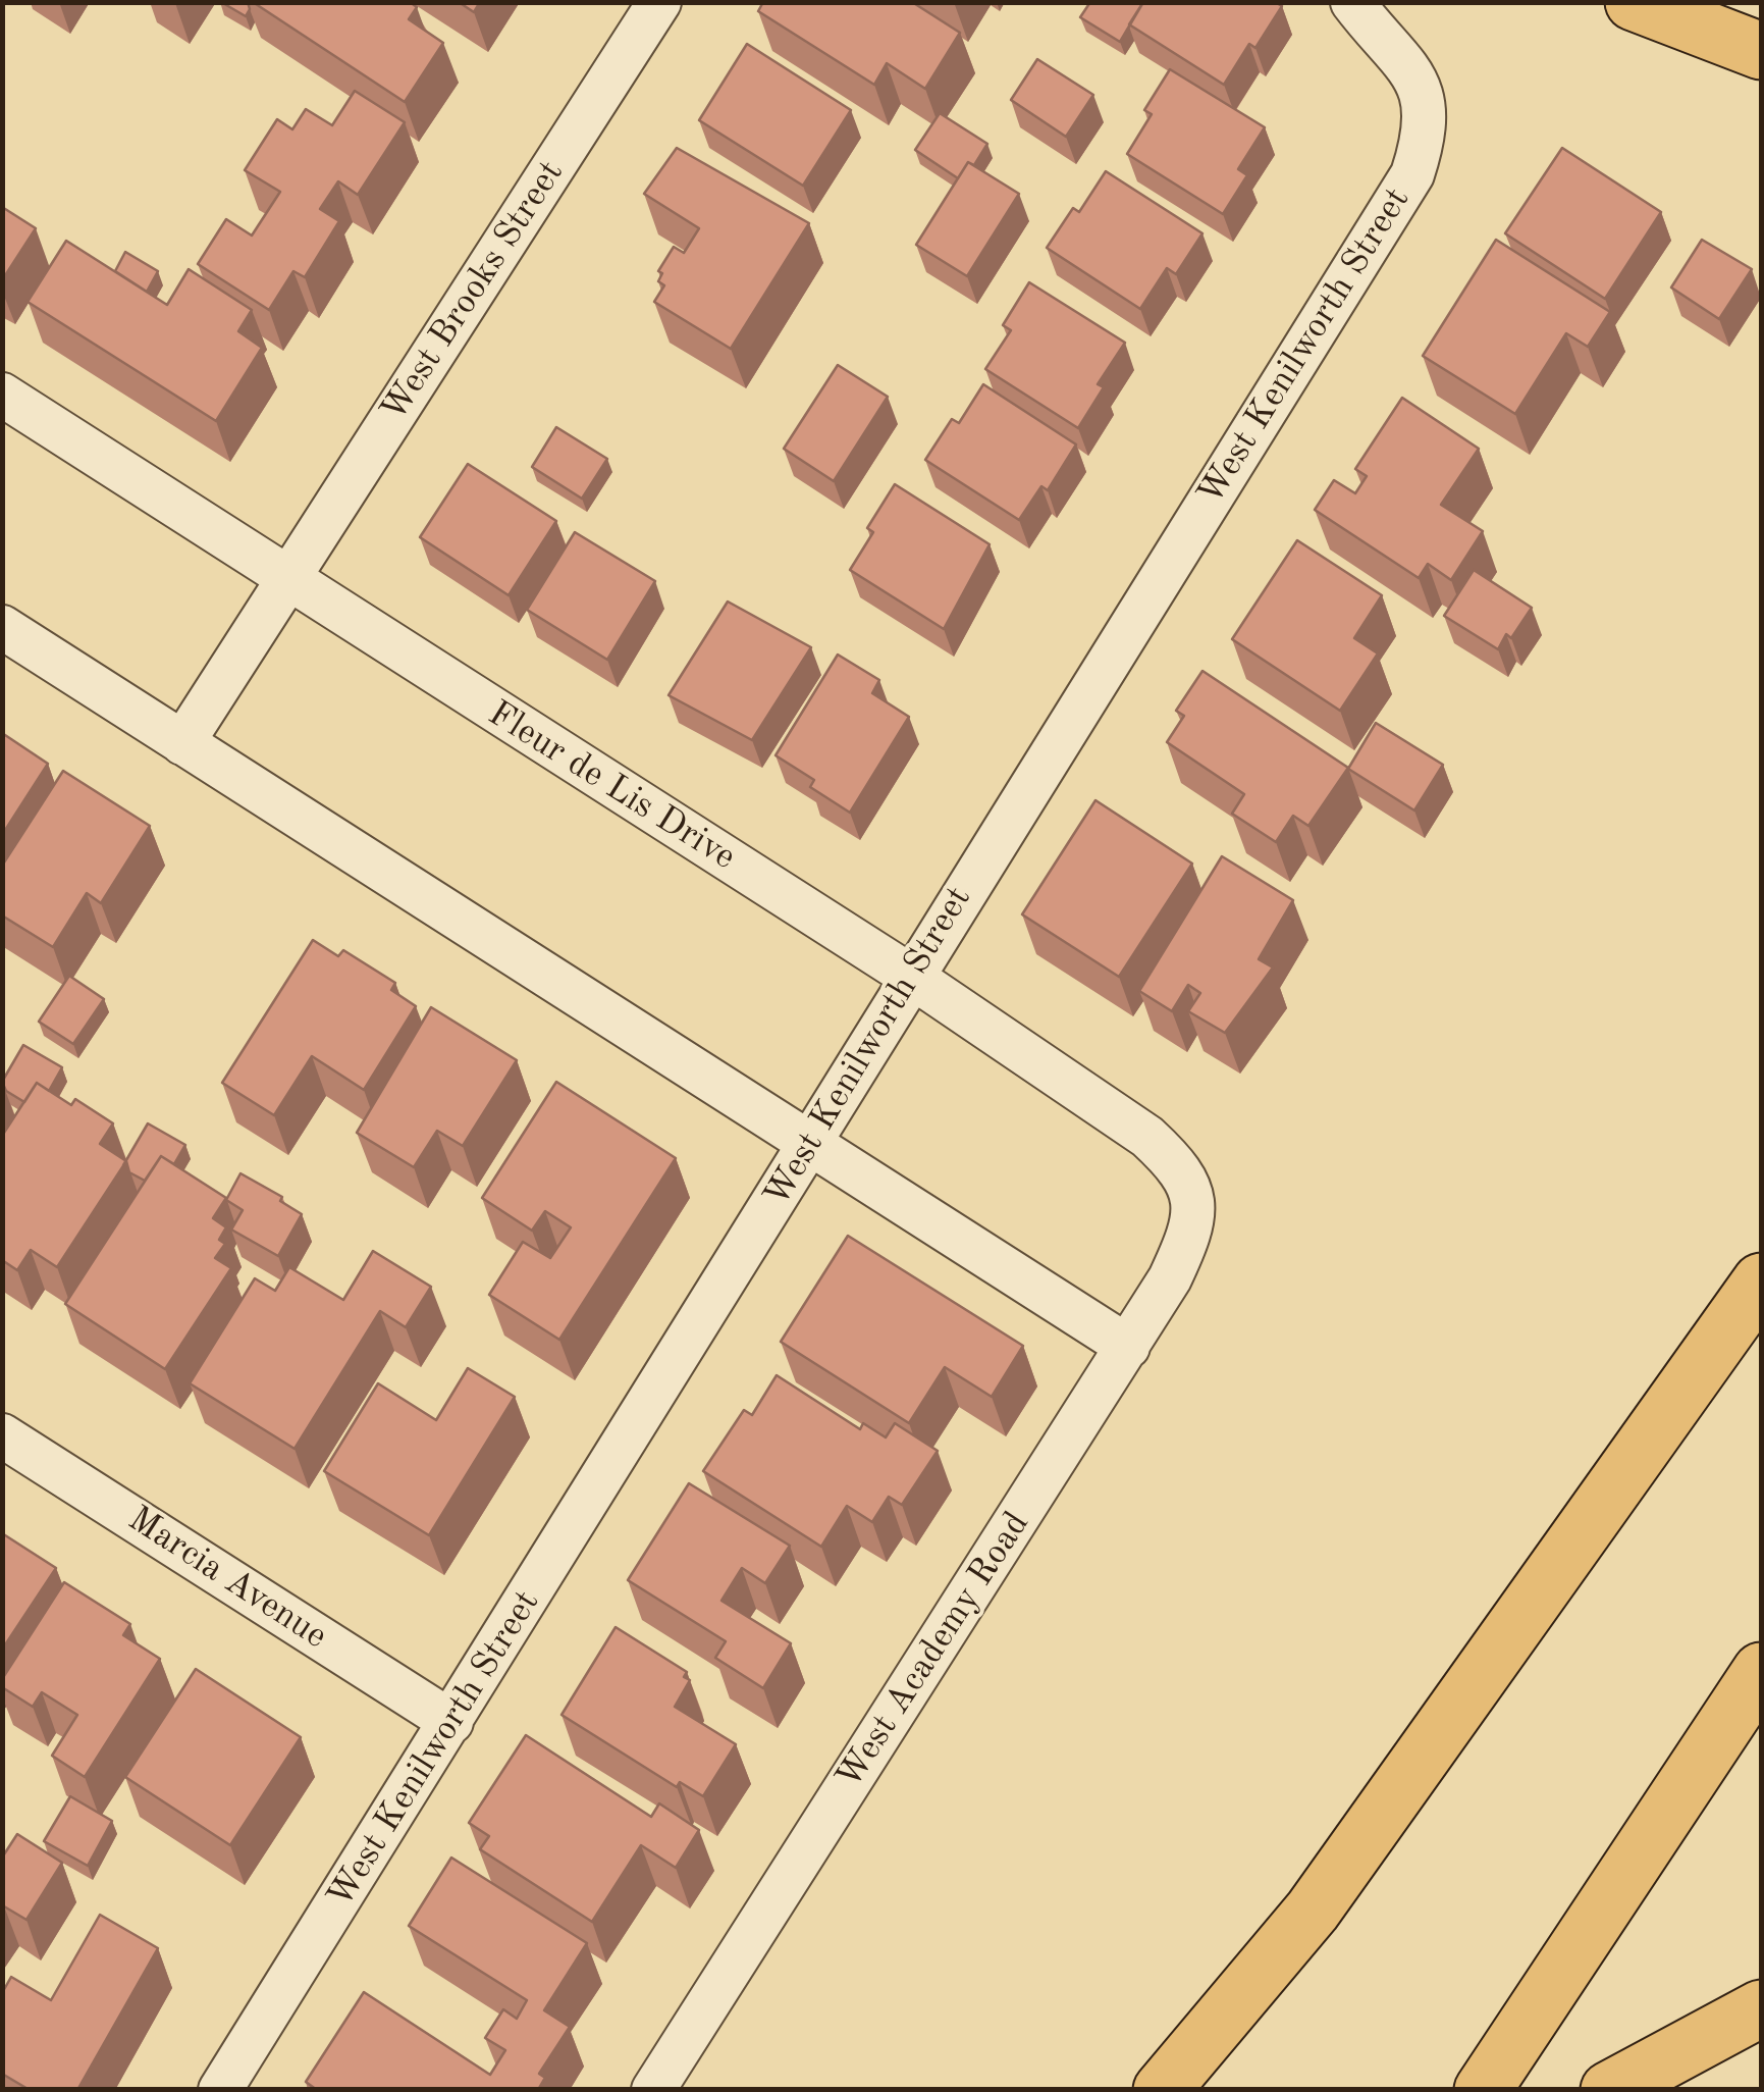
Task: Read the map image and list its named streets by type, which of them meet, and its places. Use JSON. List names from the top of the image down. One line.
{"streets":{"street":["West Brooks Street","West Kenilworth Street","Fleur de Lis Drive","Marcia Avenue","West Academy Road"]},"crossings":[["West Brooks Street","Fleur de Lis Drive"],["West Kenilworth Street","Fleur de Lis Drive"],["West Kenilworth Street","Marcia Avenue"],["Fleur de Lis Drive","West Academy Road"]]}
